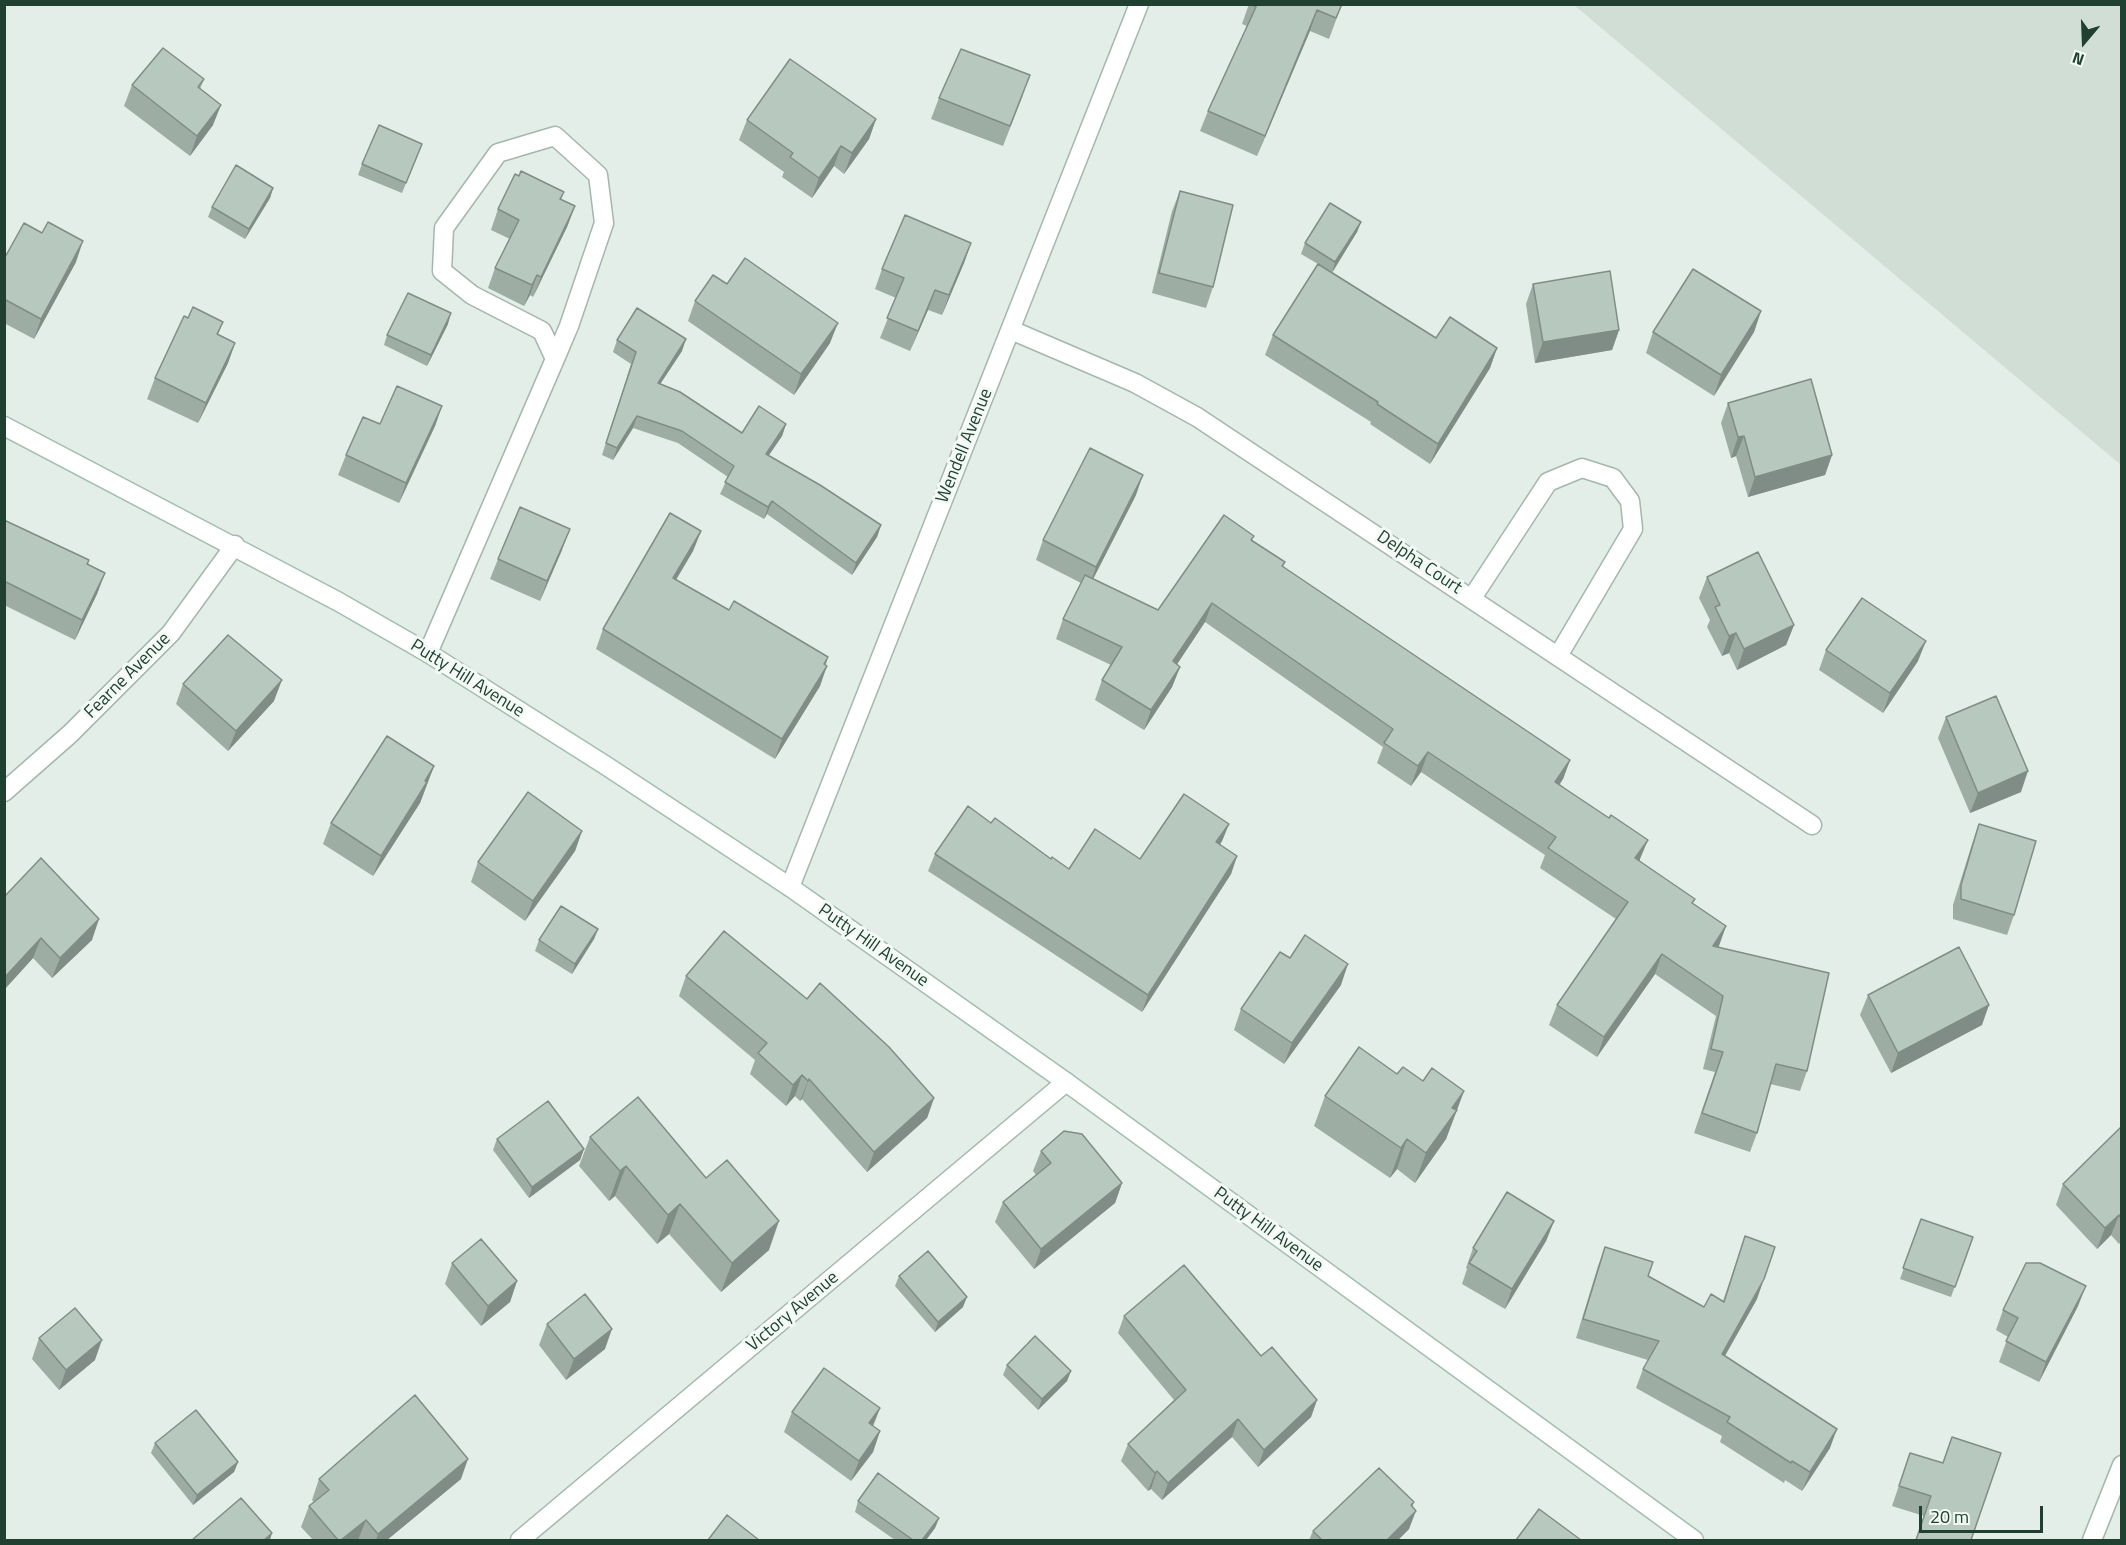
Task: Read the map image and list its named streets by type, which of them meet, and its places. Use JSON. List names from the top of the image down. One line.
{"streets":{"street":["Wendell Avenue","Delpha Court","Fearne Avenue","Putty Hill Avenue","Victory Avenue"]},"crossings":[["Wendell Avenue","Delpha Court"],["Wendell Avenue","Putty Hill Avenue"],["Fearne Avenue","Putty Hill Avenue"],["Putty Hill Avenue","Victory Avenue"]],"scale_bar":"20 m","north":"bottom"}
